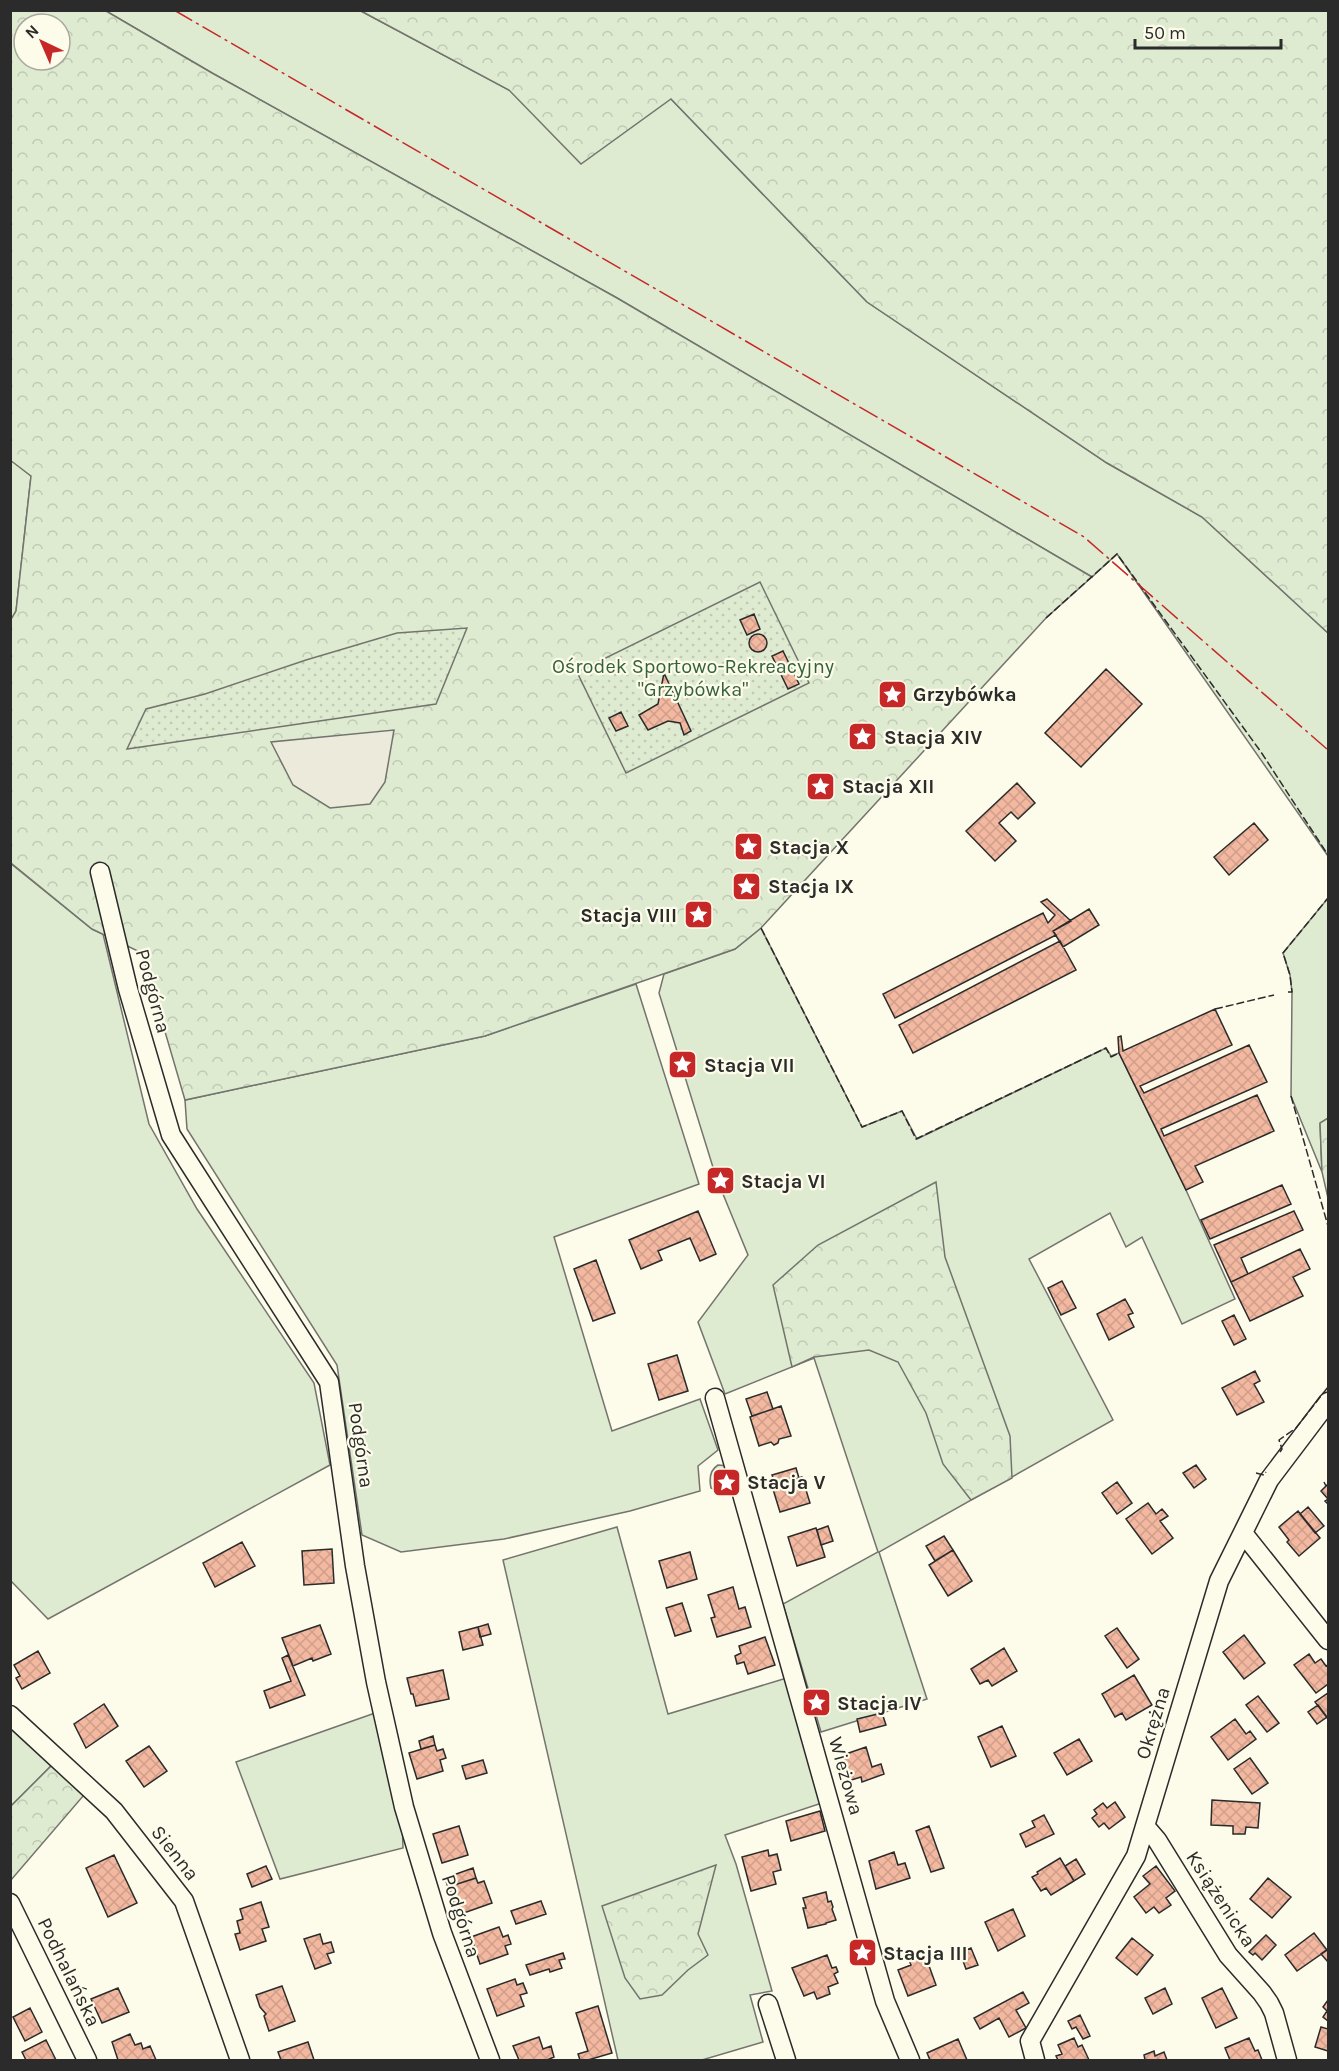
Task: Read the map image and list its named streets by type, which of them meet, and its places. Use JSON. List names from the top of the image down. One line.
{"streets":{"street":["Podgórna","Okrężna","Wieżowa","Sienna","Książenicka","Podhalańska"]},"crossings":[["Okrężna","Książenicka"]],"parks":["Ośrodek Sportowo-Rekreacyjny \"Grzybówka\""],"places":{"place":["Grzybówka","Stacja XIV","Stacja XII","Stacja X","Stacja IX","Stacja VIII","Stacja VII","Stacja VI","Stacja V","Stacja IV","Stacja III"]},"scale_bar":"50 m","north":"top left"}
